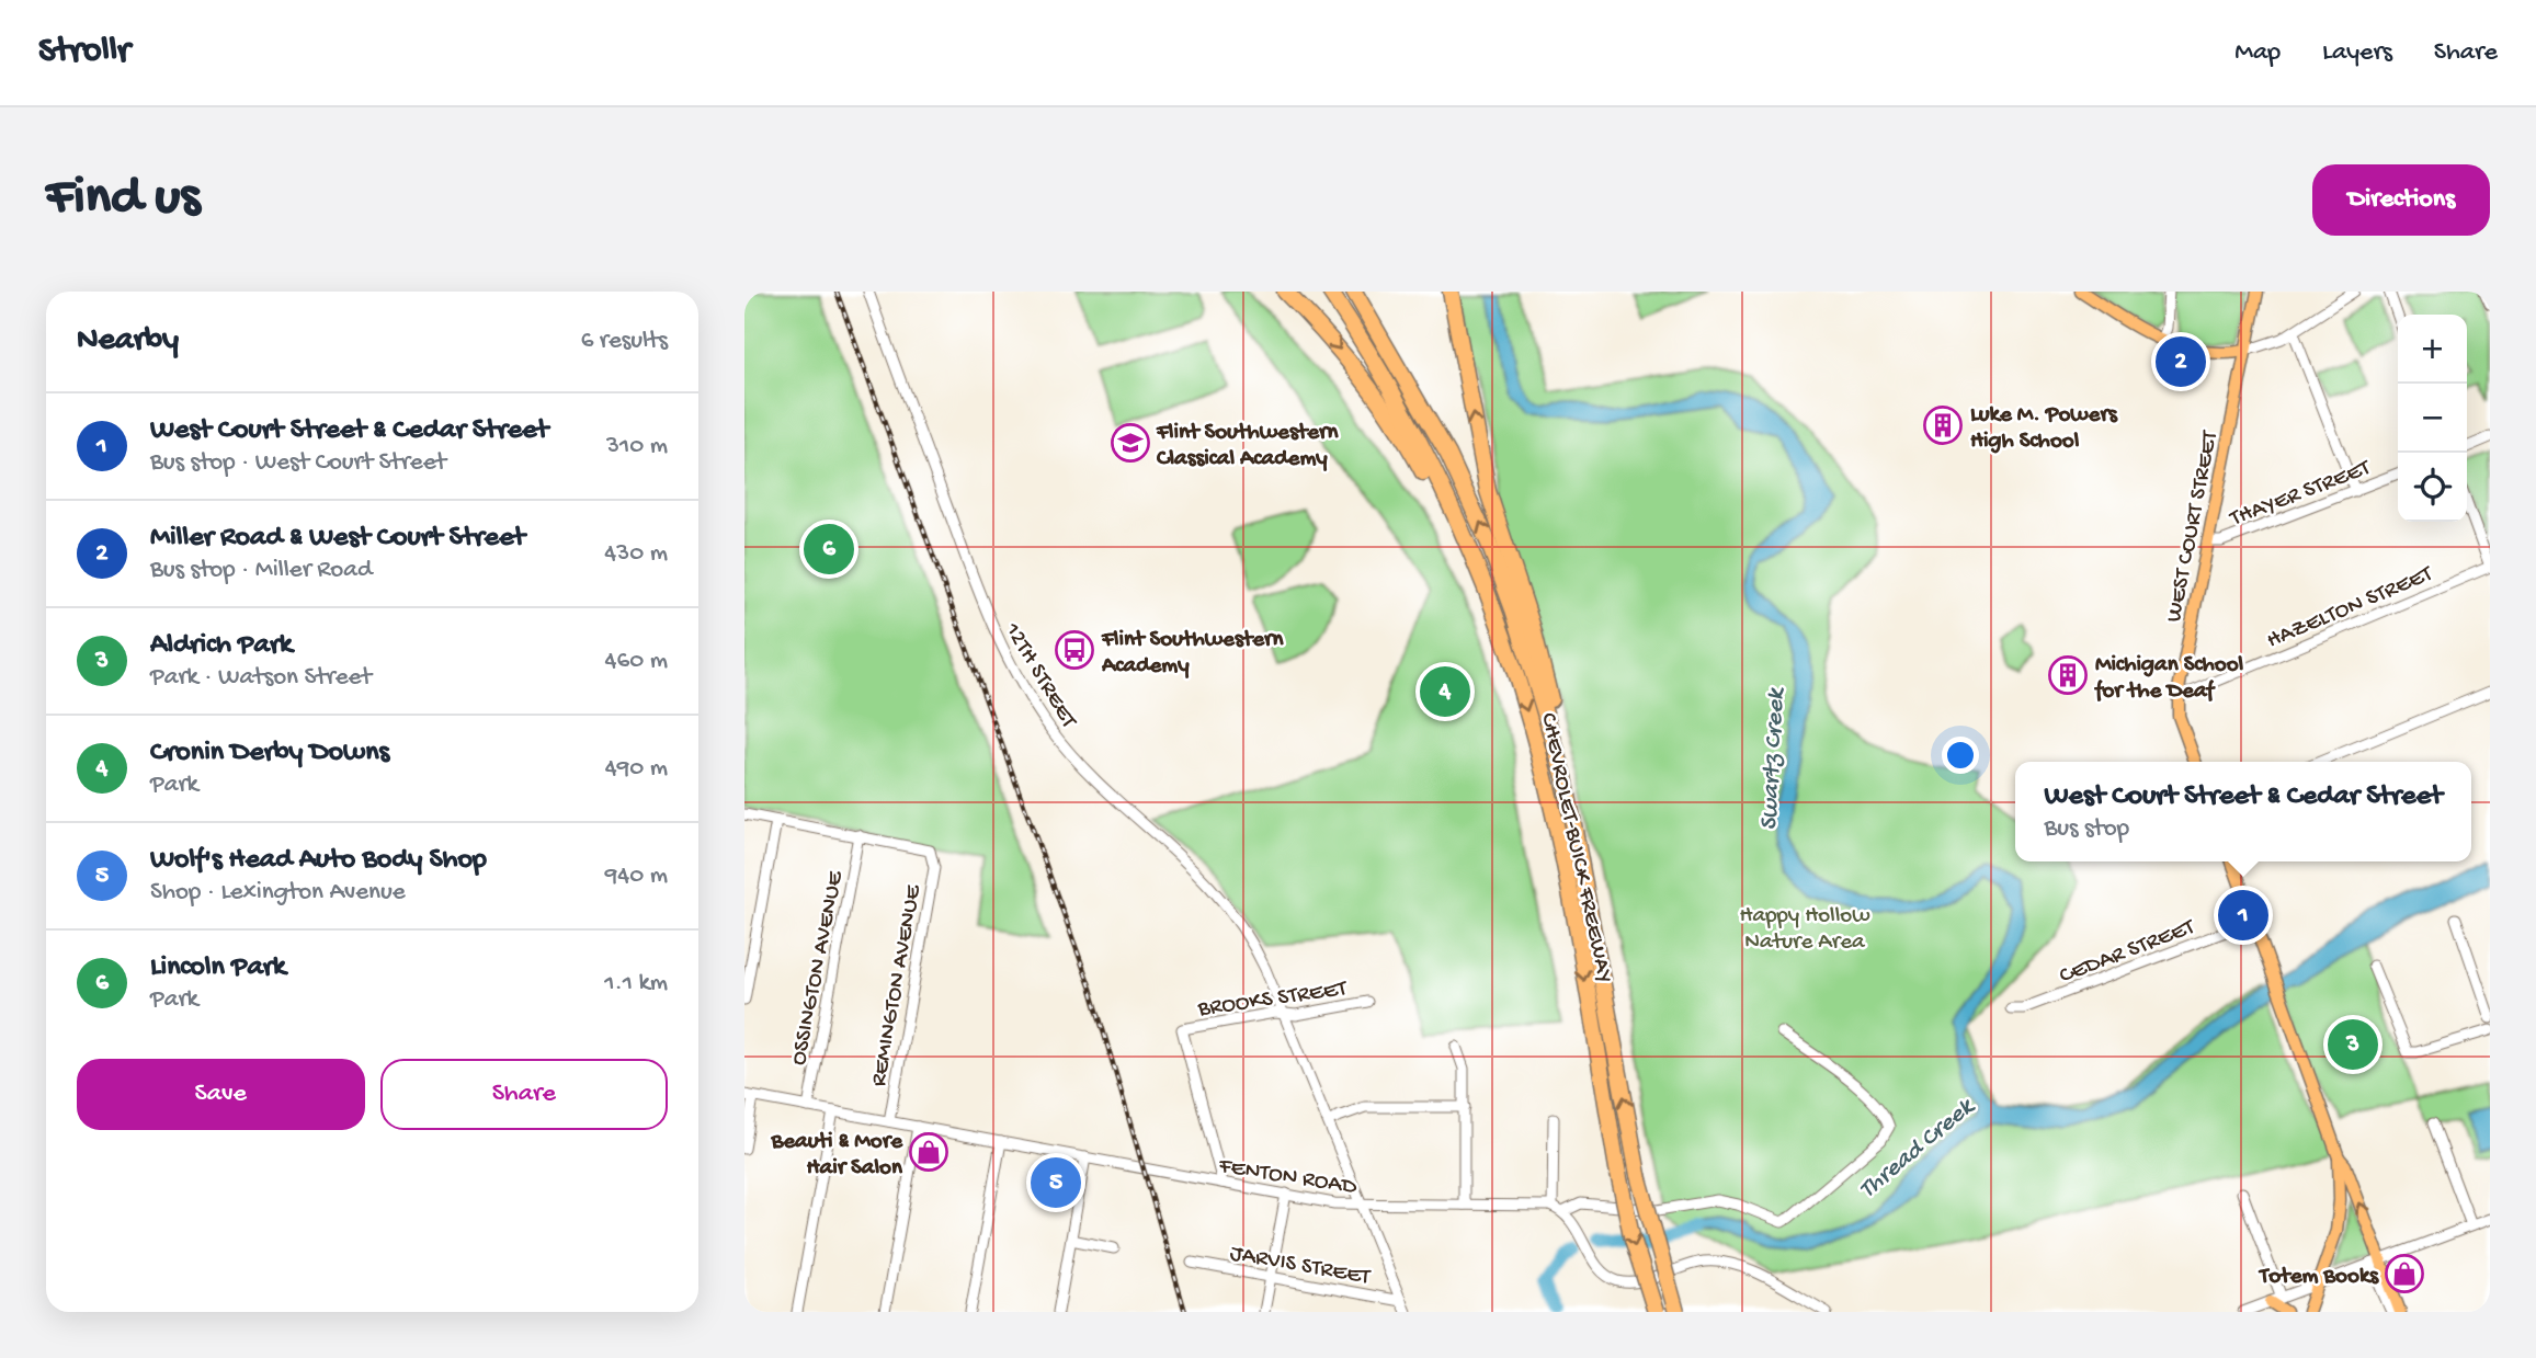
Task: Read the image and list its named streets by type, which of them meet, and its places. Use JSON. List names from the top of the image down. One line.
{"streets":{"highway":["CHEVROLET-BUICK FREEWAY"],"main road":["WEST COURT STREET"],"street":["THAYER STREET","HAZELTON STREET","12TH STREET","CEDAR STREET","OSSINGTON AVENUE","REMINGTON AVENUE","BROOKS STREET","FENTON ROAD","JARVIS STREET"]},"crossings":[["THAYER STREET","WEST COURT STREET"],["WEST COURT STREET","HAZELTON STREET"],["12TH STREET","BROOKS STREET"],["12TH STREET","FENTON ROAD"],["12TH STREET","JARVIS STREET"],["OSSINGTON AVENUE","REMINGTON AVENUE"],["OSSINGTON AVENUE","FENTON ROAD"],["REMINGTON AVENUE","FENTON ROAD"],["BROOKS STREET","FENTON ROAD"]],"water":["Swartz Creek","Thread Creek"],"parks":["Happy Hollow Nature Area"],"places":{"building":["Luke M. Powers High School","Michigan School for the Deaf"],"school or university":["Flint Southwestern Classical Academy"],"bus stop":["Flint Southwestern Academy"],"shop":["Beauti & More Hair Salon","Totem Books"]},"page":{"header":"Strollr","nav":["Map","Layers","Share"],"buttons":["Directions",["Save","Share"]],"title":"Find us","heading":["Nearby","6 results"],"map_buttons":["+","−"],"pins":["2","6","4","1","3","5"],"list":[{"mark":"1","name":"West Court Street & Cedar Street","note":"Bus stop · West Court Street","value":"310 m"},{"mark":"2","name":"Miller Road & West Court Street","note":"Bus stop · Miller Road","value":"430 m"},{"mark":"3","name":"Aldrich Park","note":"Park · Watson Street","value":"460 m"},{"mark":"4","name":"Cronin Derby Downs","note":"Park","value":"490 m"},{"mark":"5","name":"Wolf's Head Auto Body Shop","note":"Shop · Lexington Avenue","value":"940 m"},{"mark":"6","name":"Lincoln Park","note":"Park","value":"1.1 km"}],"popup":["West Court Street & Cedar Street","Bus stop"]}}
